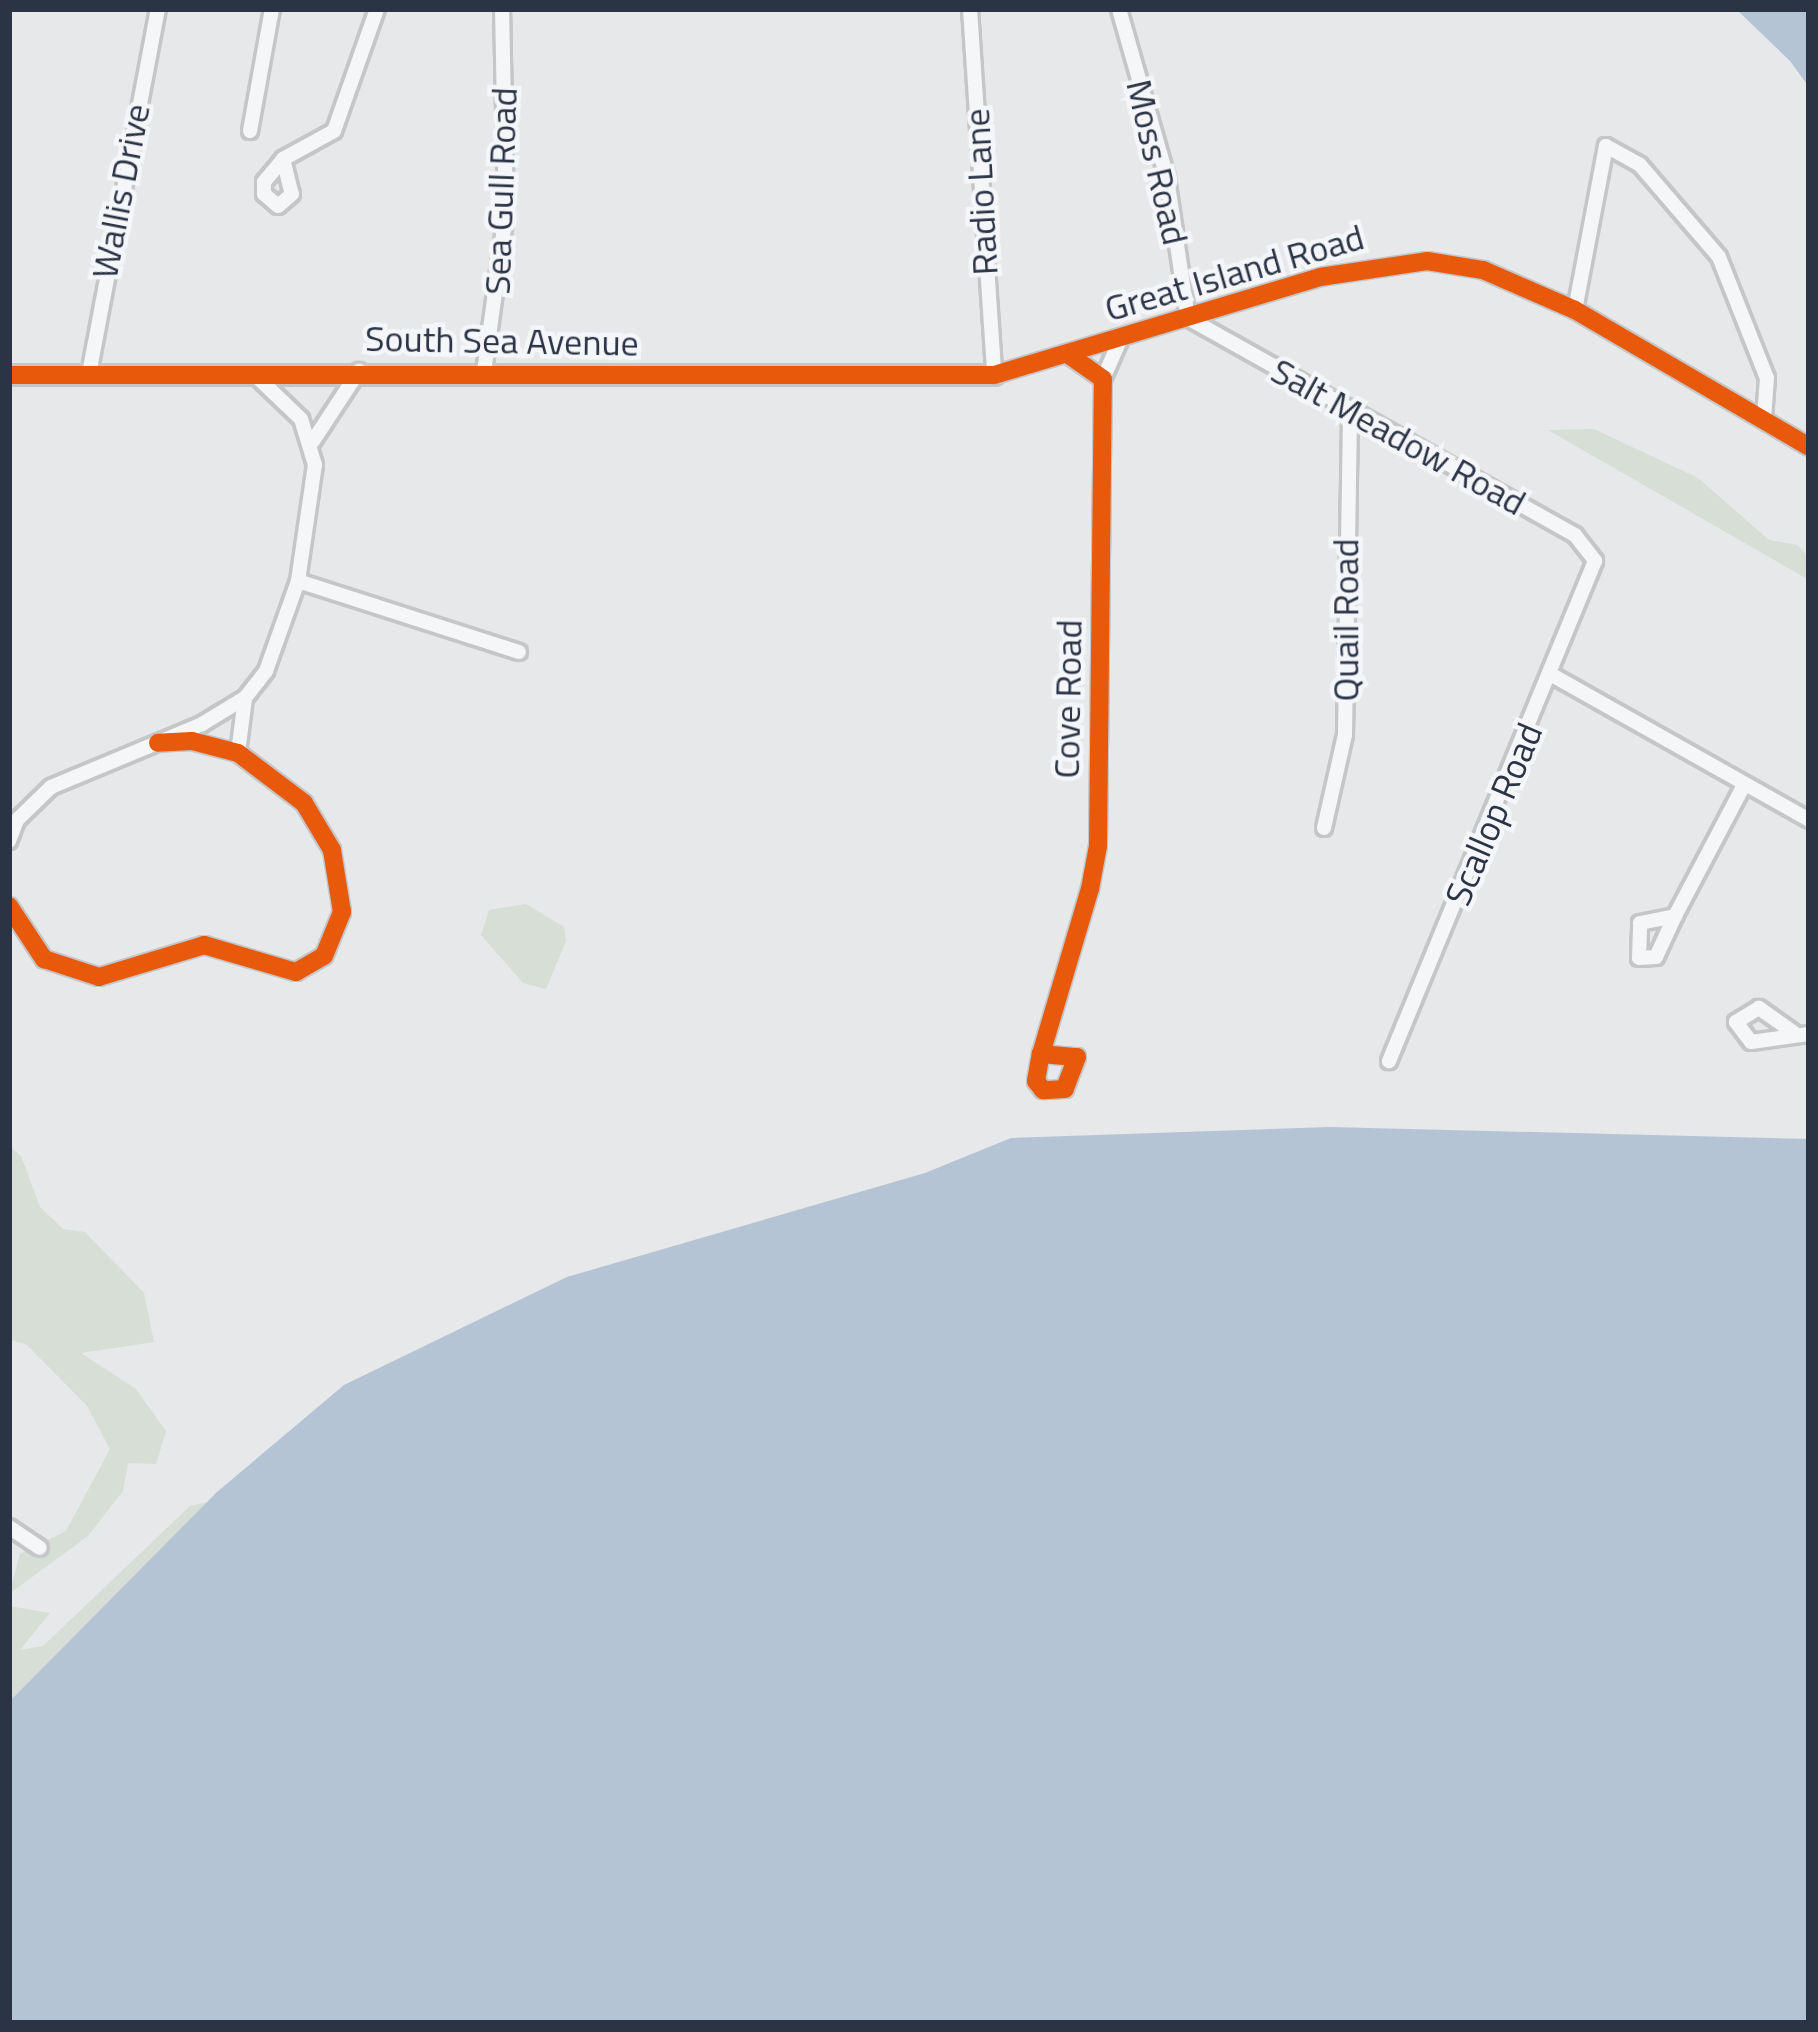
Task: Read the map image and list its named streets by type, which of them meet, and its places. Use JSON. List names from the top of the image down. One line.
{"streets":{"street":["Moss Road","Wallis Drive","Sea Gull Road","Radio Lane","Great Island Road","South Sea Avenue","Salt Meadow Road","Quail Road","Cove Road","Scallop Road"]},"crossings":[["Moss Road","Great Island Road"],["Moss Road","Salt Meadow Road"],["Wallis Drive","South Sea Avenue"],["Sea Gull Road","South Sea Avenue"],["Radio Lane","Great Island Road"],["Radio Lane","South Sea Avenue"],["Great Island Road","South Sea Avenue"],["Great Island Road","Salt Meadow Road"],["Great Island Road","Cove Road"],["Salt Meadow Road","Quail Road"],["Salt Meadow Road","Scallop Road"]]}
